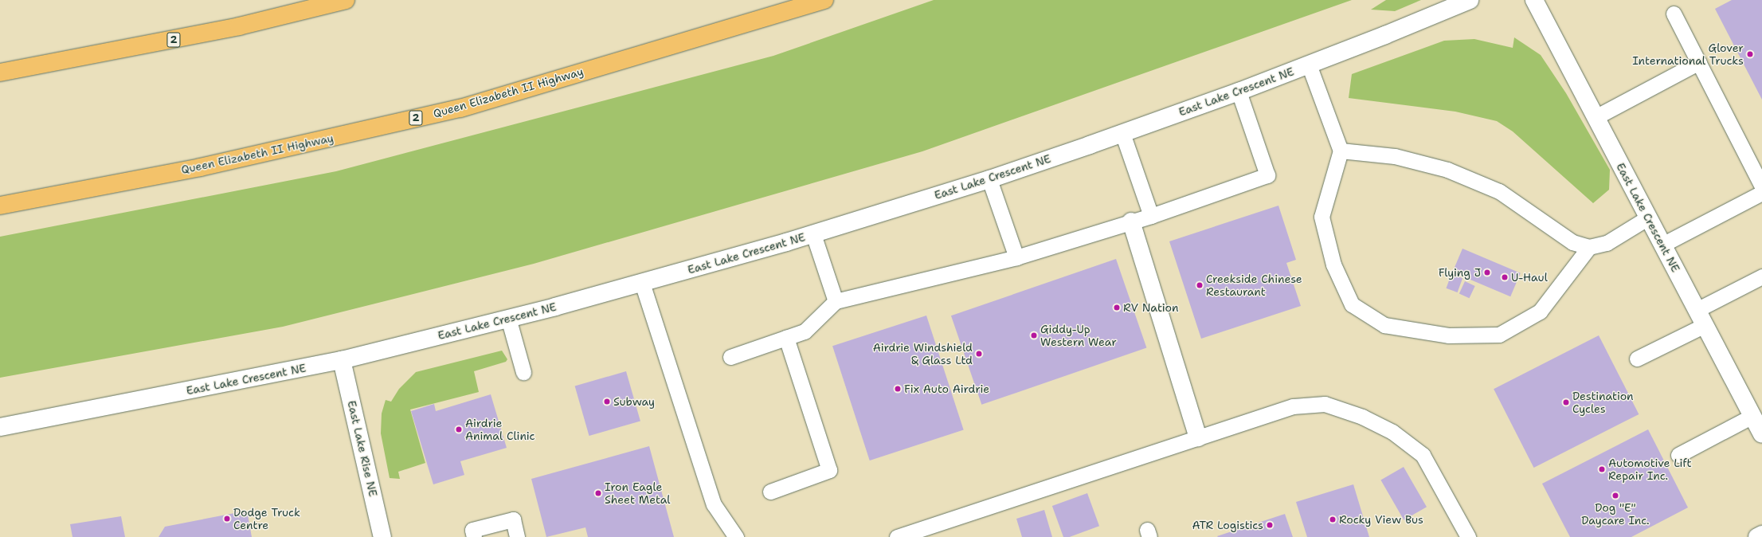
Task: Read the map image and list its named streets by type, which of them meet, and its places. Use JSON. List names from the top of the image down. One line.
{"streets":{"highway":["2","Queen Elizabeth II Highway"],"street":["East Lake Crescent NE","East Lake Rise NE"]},"crossings":[["East Lake Crescent NE","East Lake Rise NE"]],"places":["Glover International Trucks","Flying J","U-Haul","Creekside Chinese Restaurant","RV Nation","Giddy-Up Western Wear","Airdrie Windshield & Glass Ltd","Fix Auto Airdrie","Subway","Destination Cycles","Airdrie Animal Clinic","Automotive Lift Repair Inc.","Iron Eagle Sheet Metal","Dog \"E\" Daycare Inc.","Dodge Truck Centre","Rocky View Bus","ATR Logistics"]}
